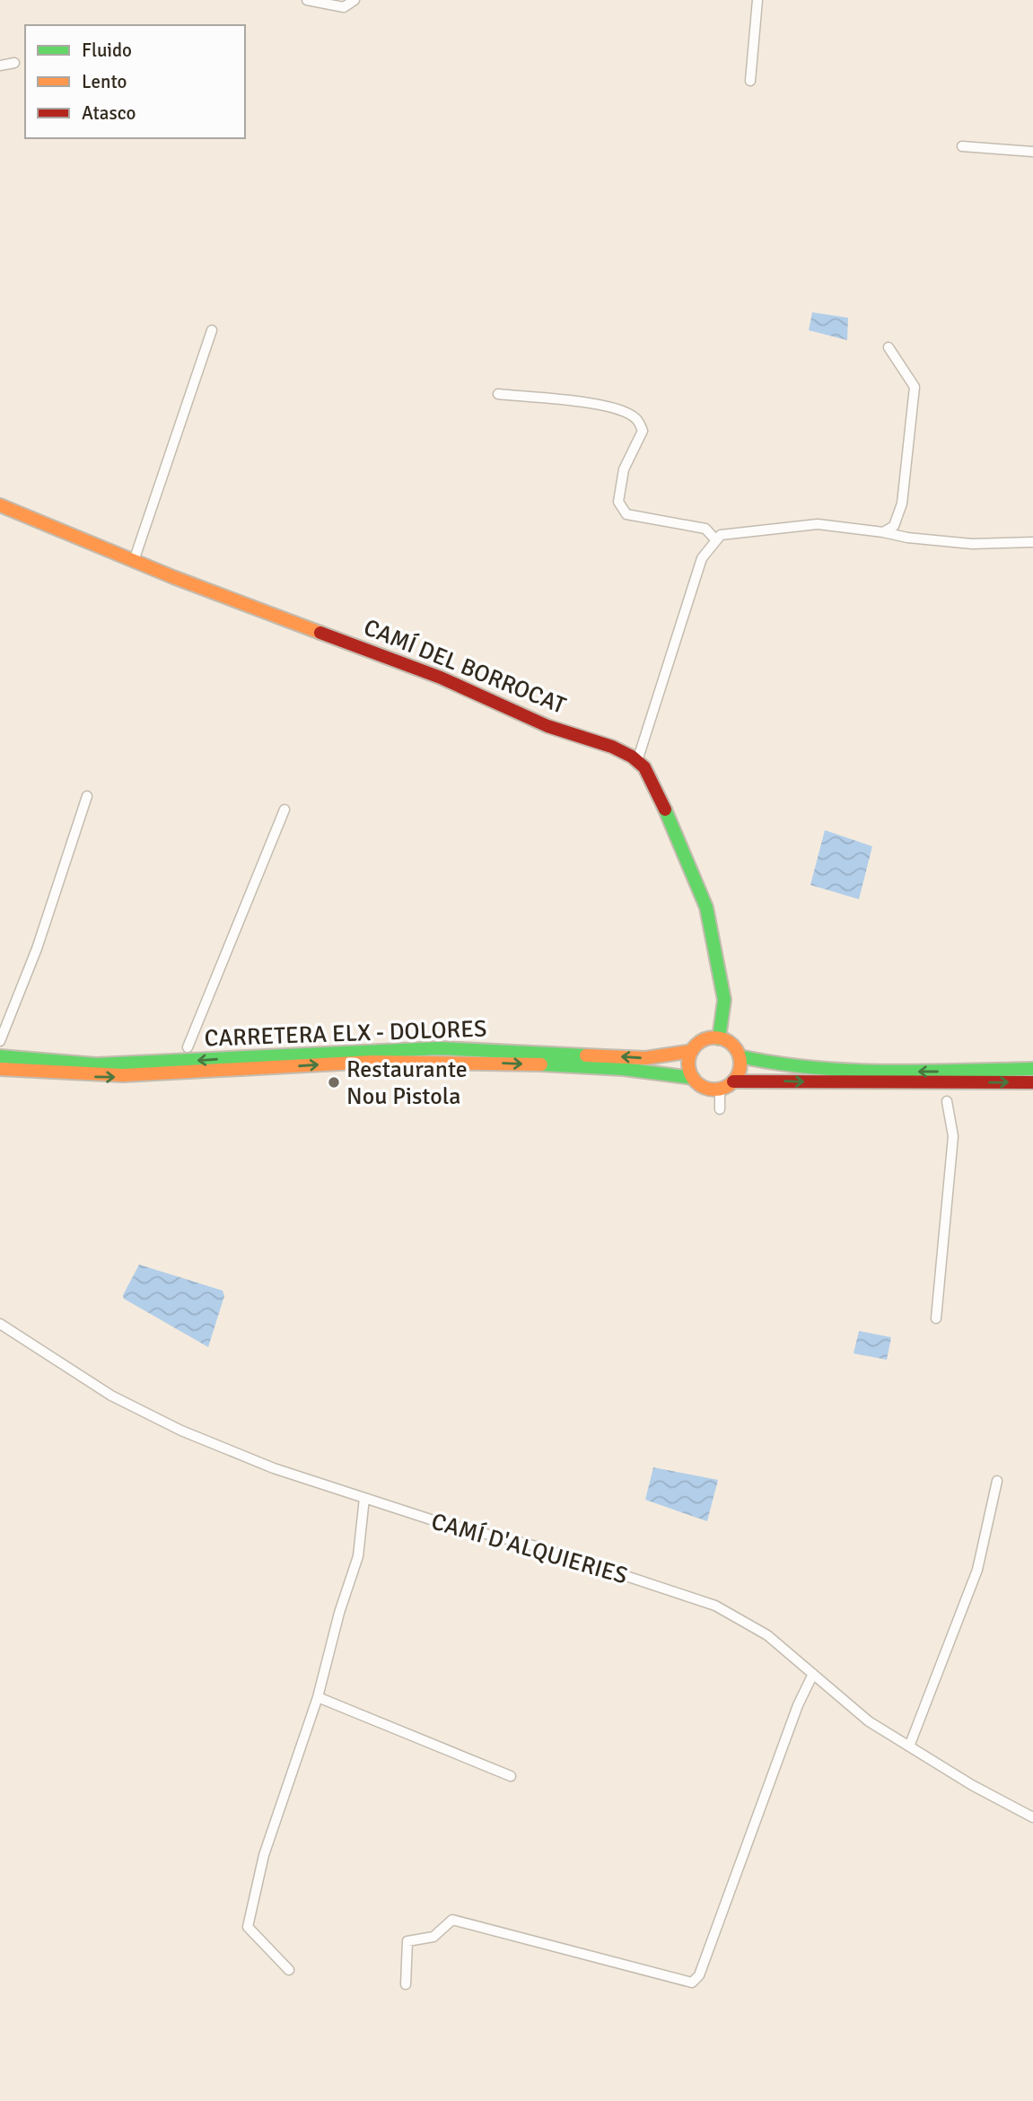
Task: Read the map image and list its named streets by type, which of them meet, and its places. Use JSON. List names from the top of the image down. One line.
{"streets":{"main road":["CAMÍ DEL BORROCAT","CARRETERA ELX - DOLORES"],"street":["CAMÍ D'ALQUIERIES"]},"crossings":[["CAMÍ DEL BORROCAT","CARRETERA ELX - DOLORES"]],"places":["Restaurante Nou Pistola"],"legend":["Fluido","Lento","Atasco"]}
